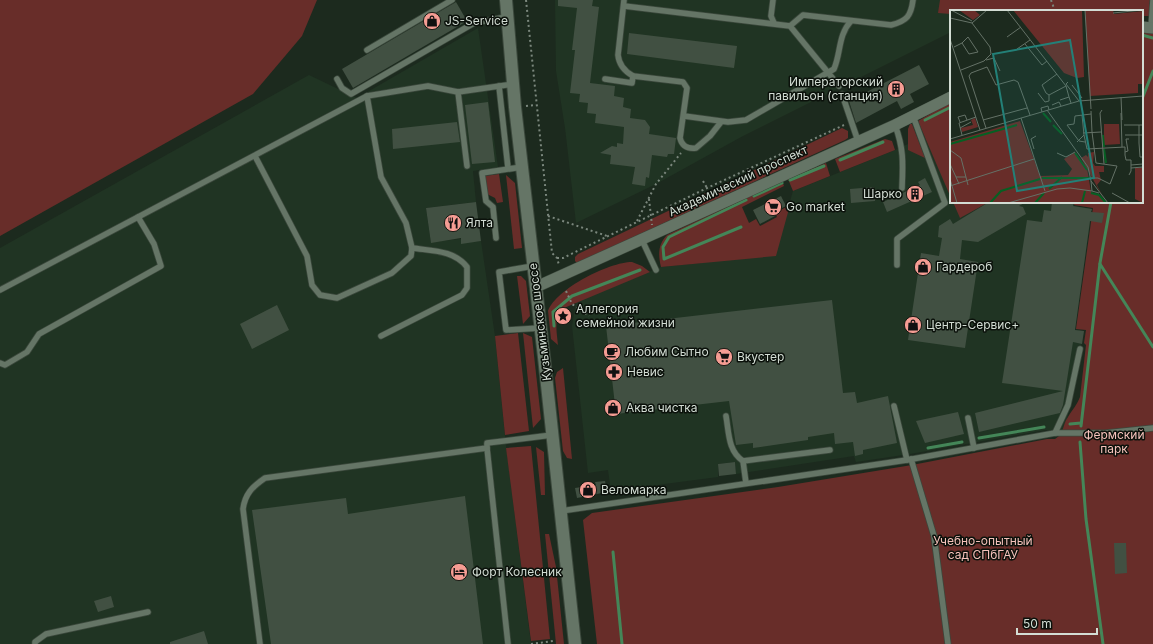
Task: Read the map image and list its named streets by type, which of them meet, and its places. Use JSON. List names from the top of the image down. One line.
{"streets":{"main road":["Кузьминское шоссе"],"street":["Академический проспект"]},"crossings":[["Академический проспект","Кузьминское шоссе"]],"parks":["Фермский парк","Учебно-опытный сад СПбГАУ"],"places":{"shop":["JS-Service","Гардероб","Центр-Сервис+","Аква чистка","Веломарка"],"building":["Императорский павильон (станция)","Шарко"],"supermarket":["Go market","Вкустер"],"restaurant":["Ялта"],"place":["Аллегория семейной жизни"],"cafe":["Любим Сытно"],"pharmacy":["Невис"],"hotel":["Форт Колесник"]},"scale_bar":"50 m"}
